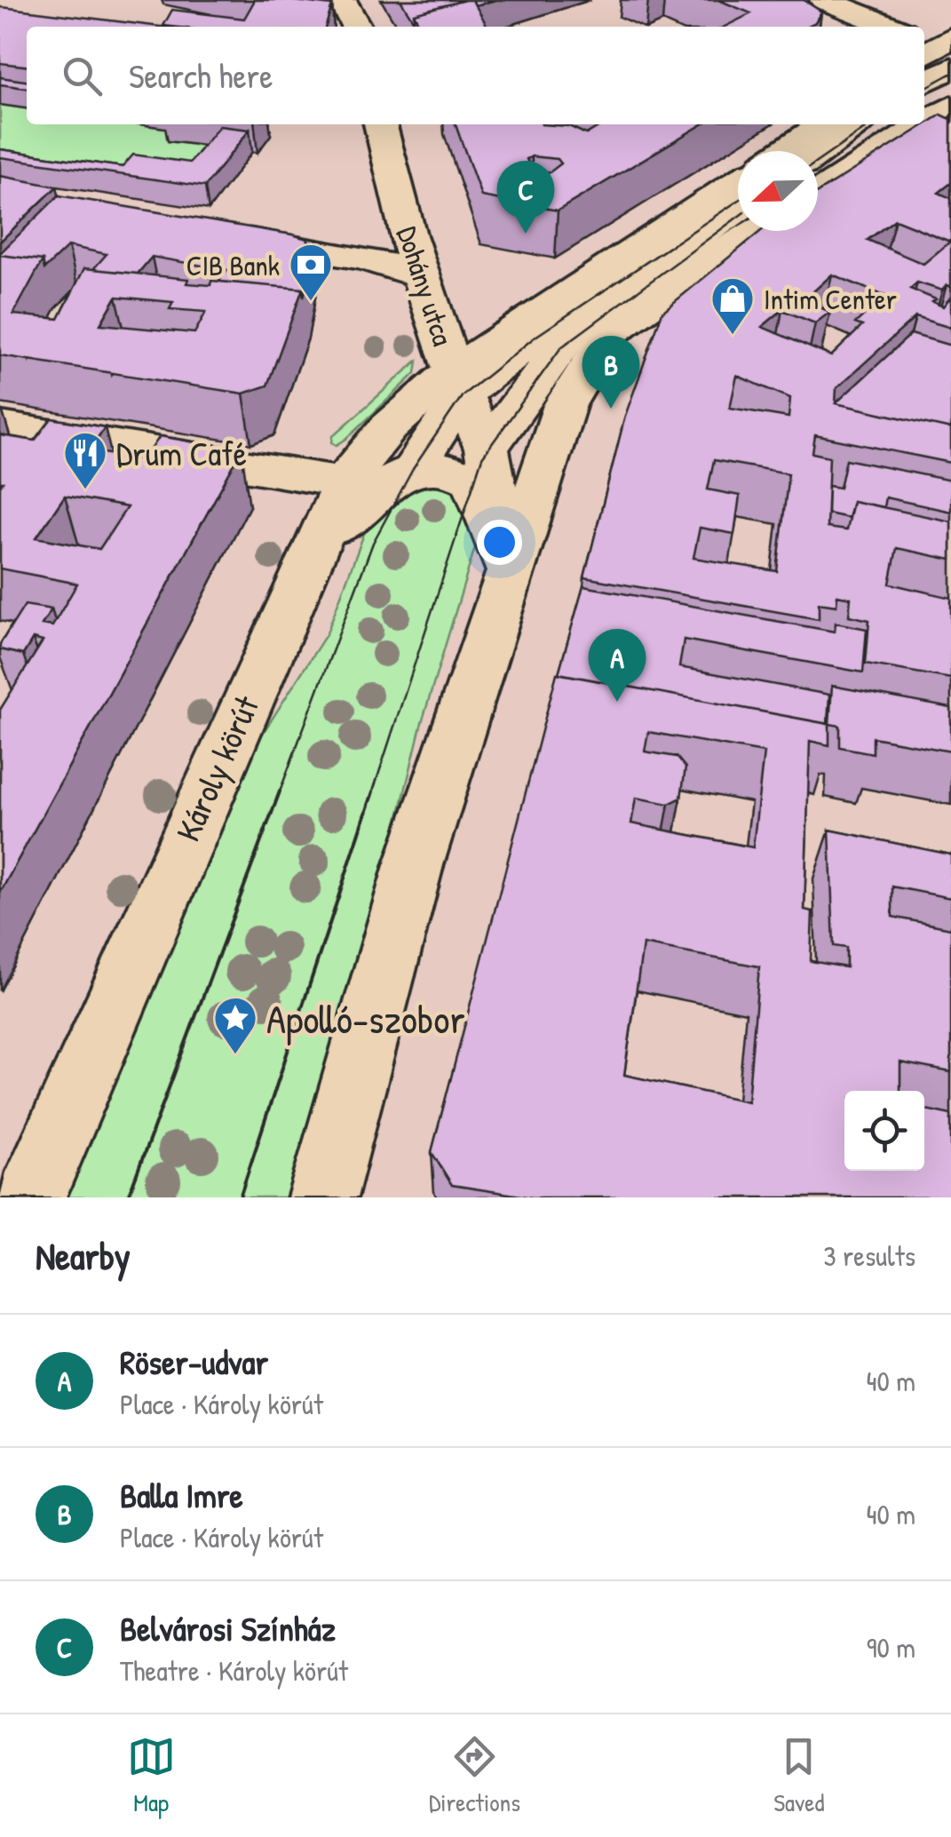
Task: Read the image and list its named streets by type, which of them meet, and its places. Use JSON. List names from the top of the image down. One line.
{"streets":{"main road":["Dohány utca","Károly körút"]},"crossings":[["Dohány utca","Károly körút"]],"places":{"bank":["CIB Bank"],"shop":["Intim Center"],"restaurant":["Drum Café"],"place":["Apolló-szobor"]},"north":"left","page":{"search":"Search here","pins":["C","B","A"],"heading":["Nearby","3 results"],"list":[{"mark":"A","name":"Röser-udvar","note":"Place · Károly körút","value":"40 m"},{"mark":"B","name":"Balla Imre","note":"Place · Károly körút","value":"40 m"},{"mark":"C","name":"Belvárosi Színház","note":"Theatre · Károly körút","value":"90 m"}],"nav":["Map","Directions","Saved"]}}
